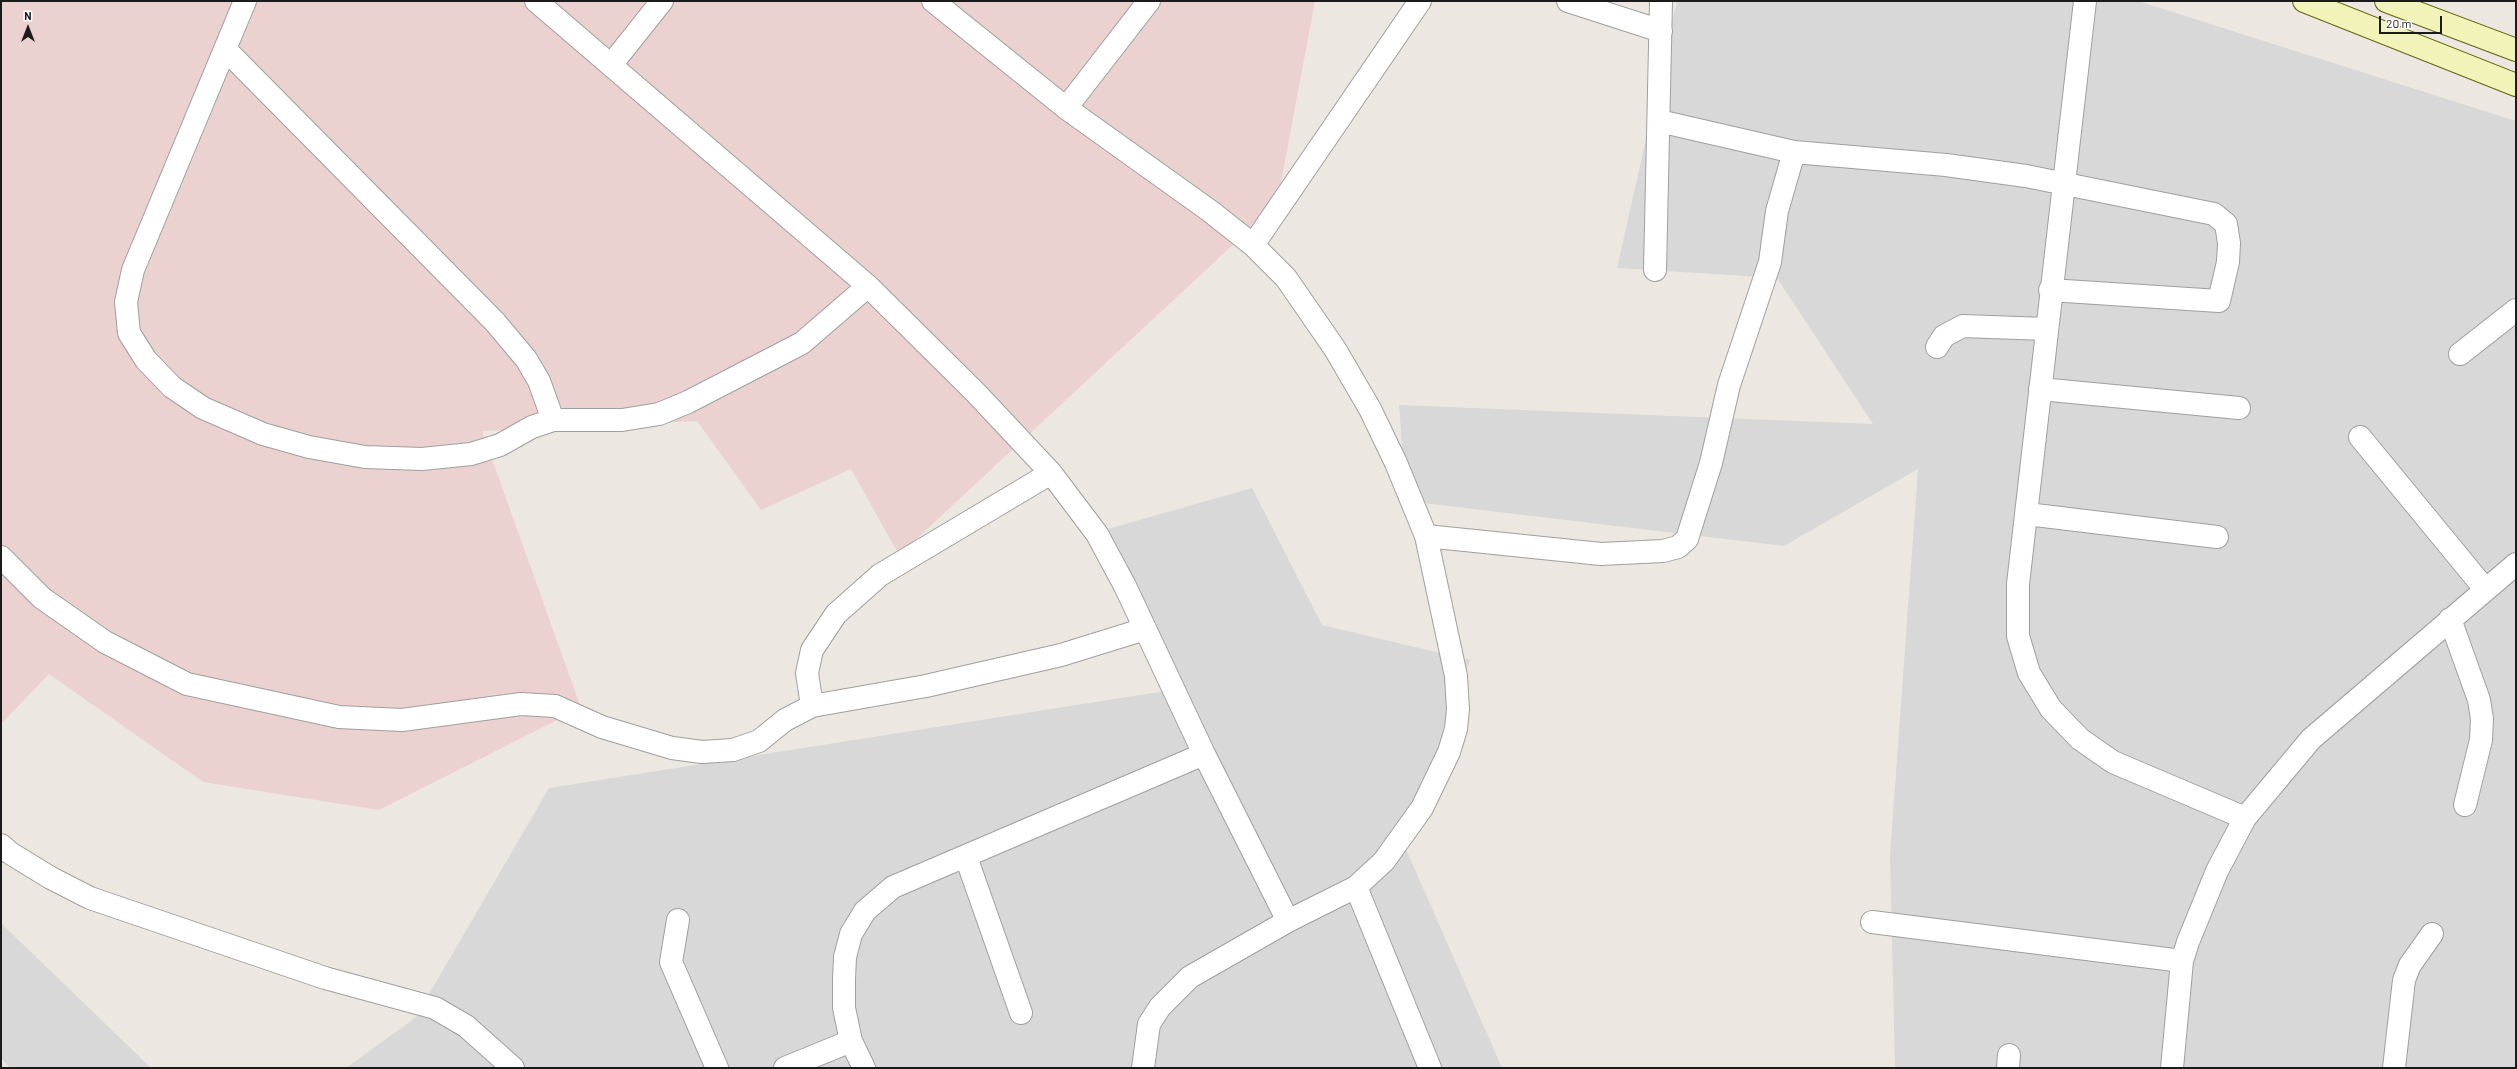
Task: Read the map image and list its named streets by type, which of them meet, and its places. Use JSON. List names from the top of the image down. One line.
{"scale_bar":"20 m","north":"top"}
